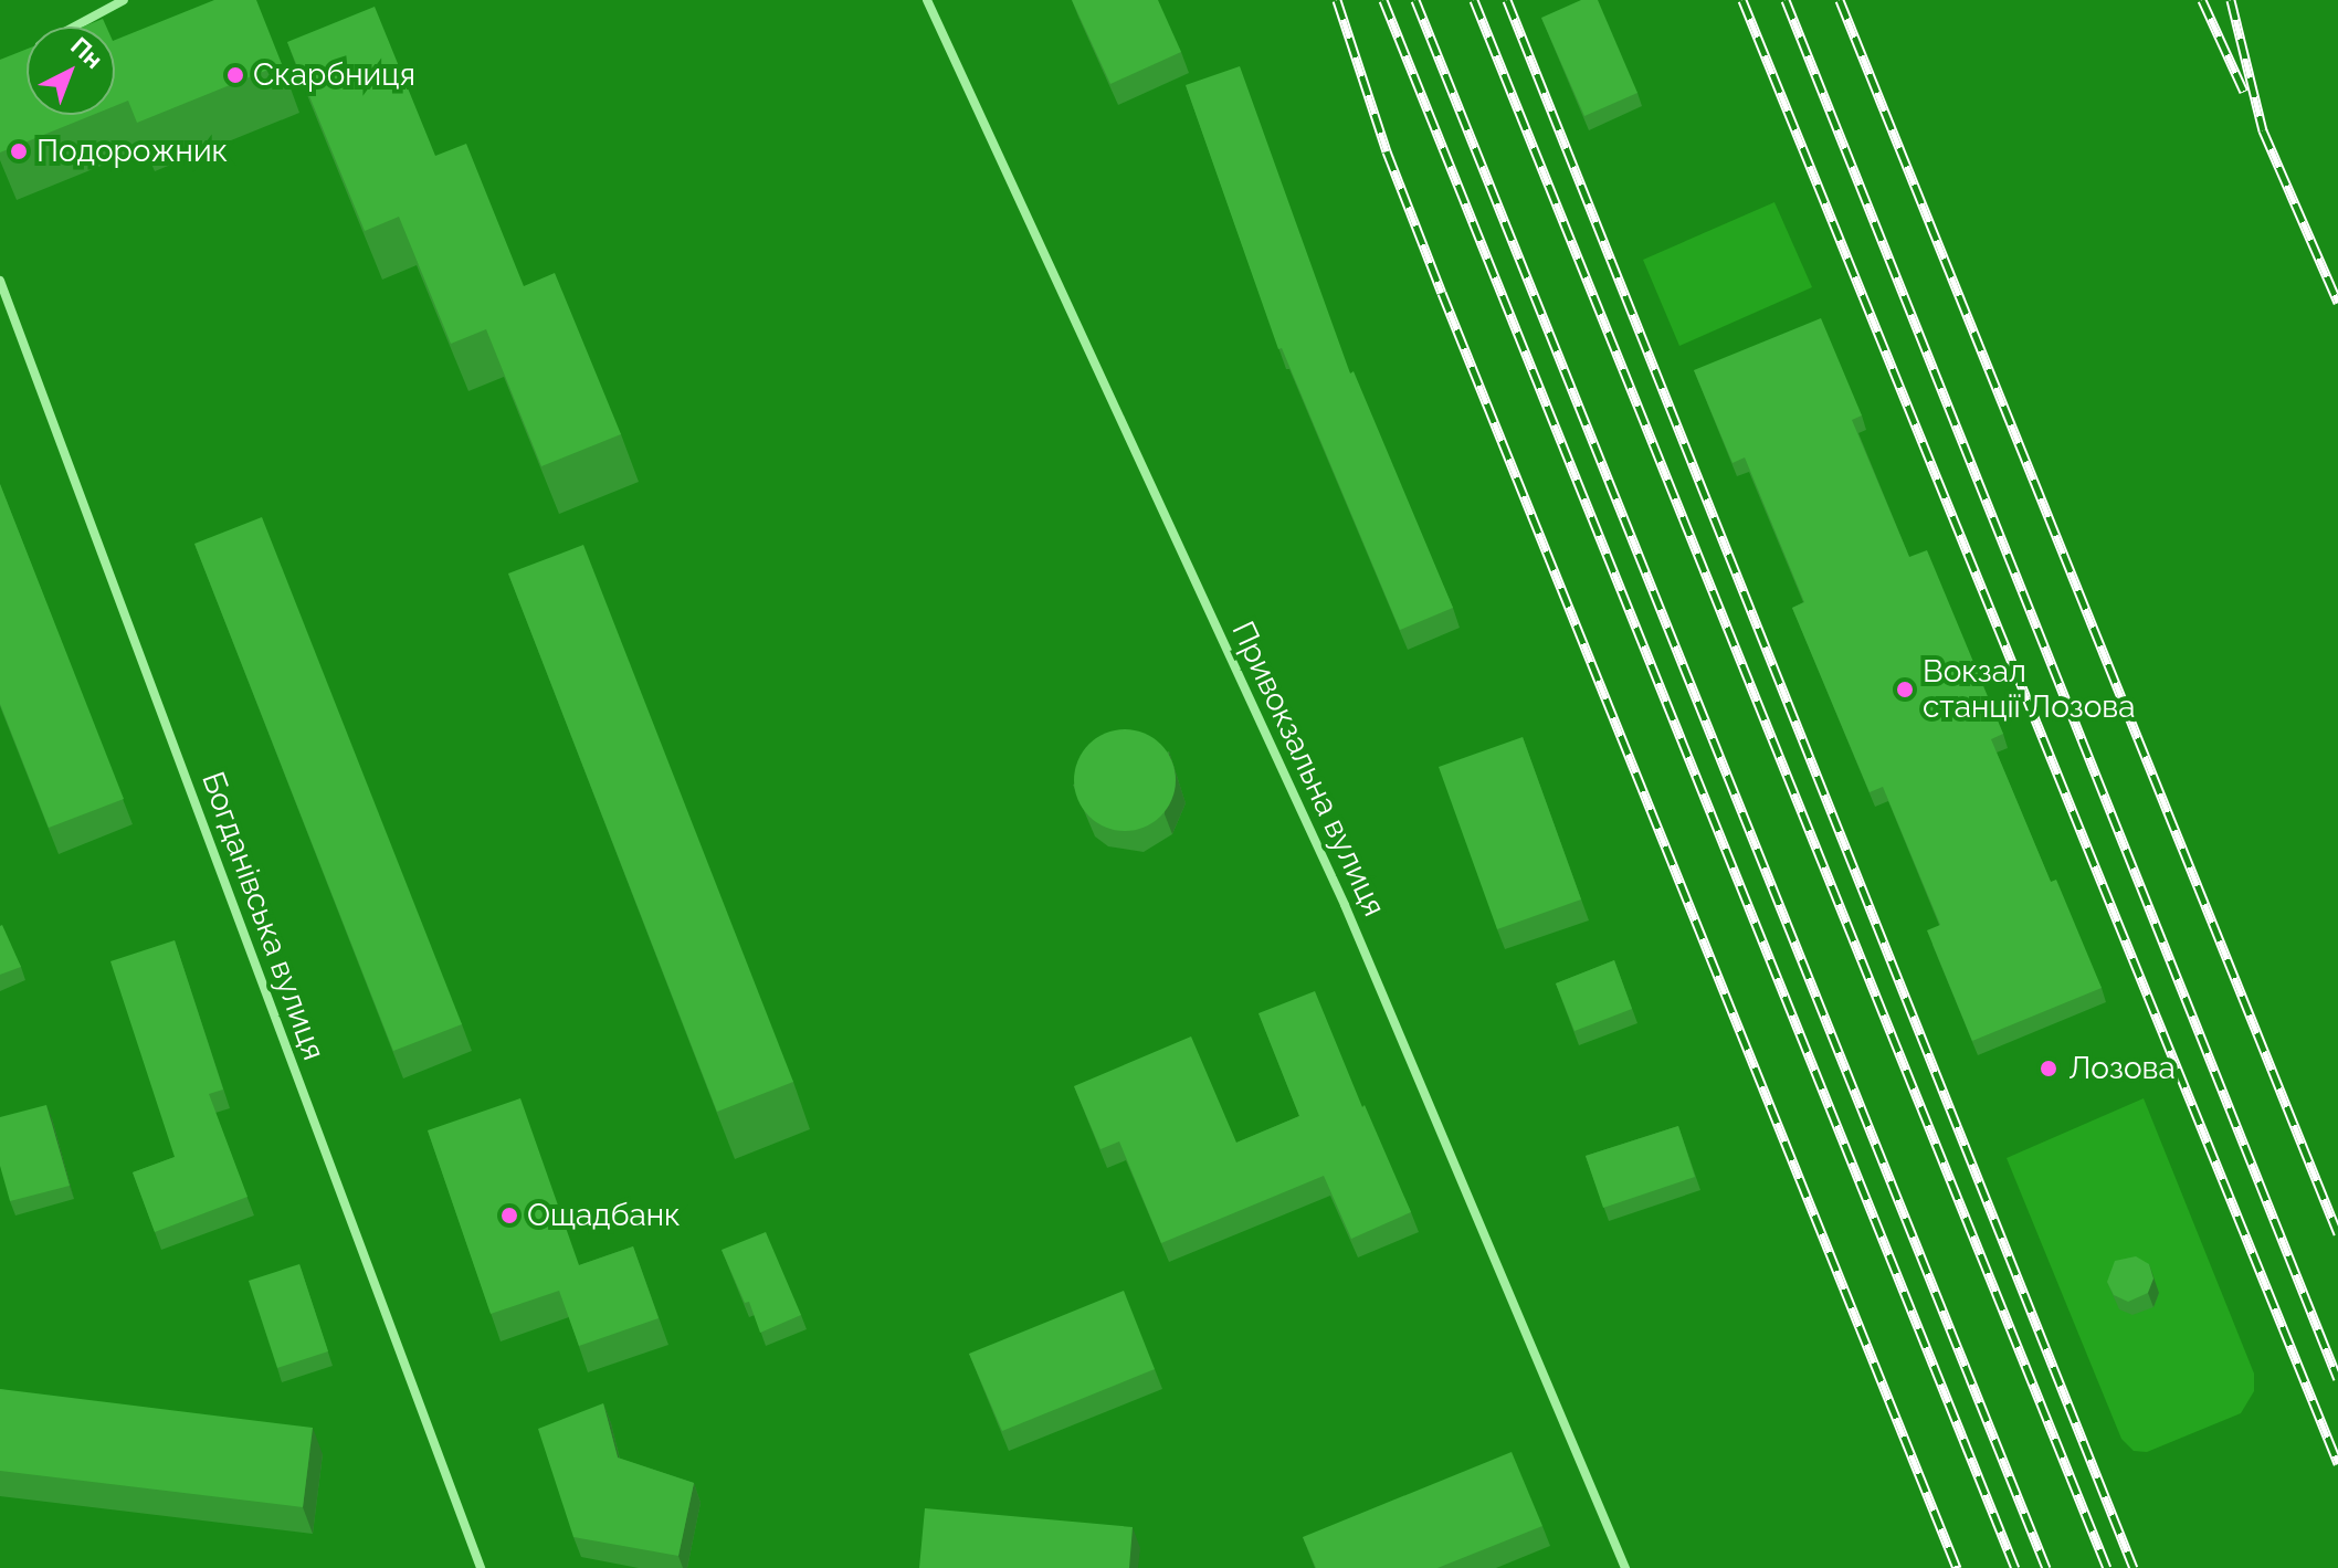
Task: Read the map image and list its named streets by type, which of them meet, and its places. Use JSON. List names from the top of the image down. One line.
{"streets":{"street":["Привокзальна вулиця","Богданівська вулиця"]},"places":["Скарбниця","Подорожник","Вокзал станції Лозова","Лозова","Ощадбанк"],"north":"top right"}
